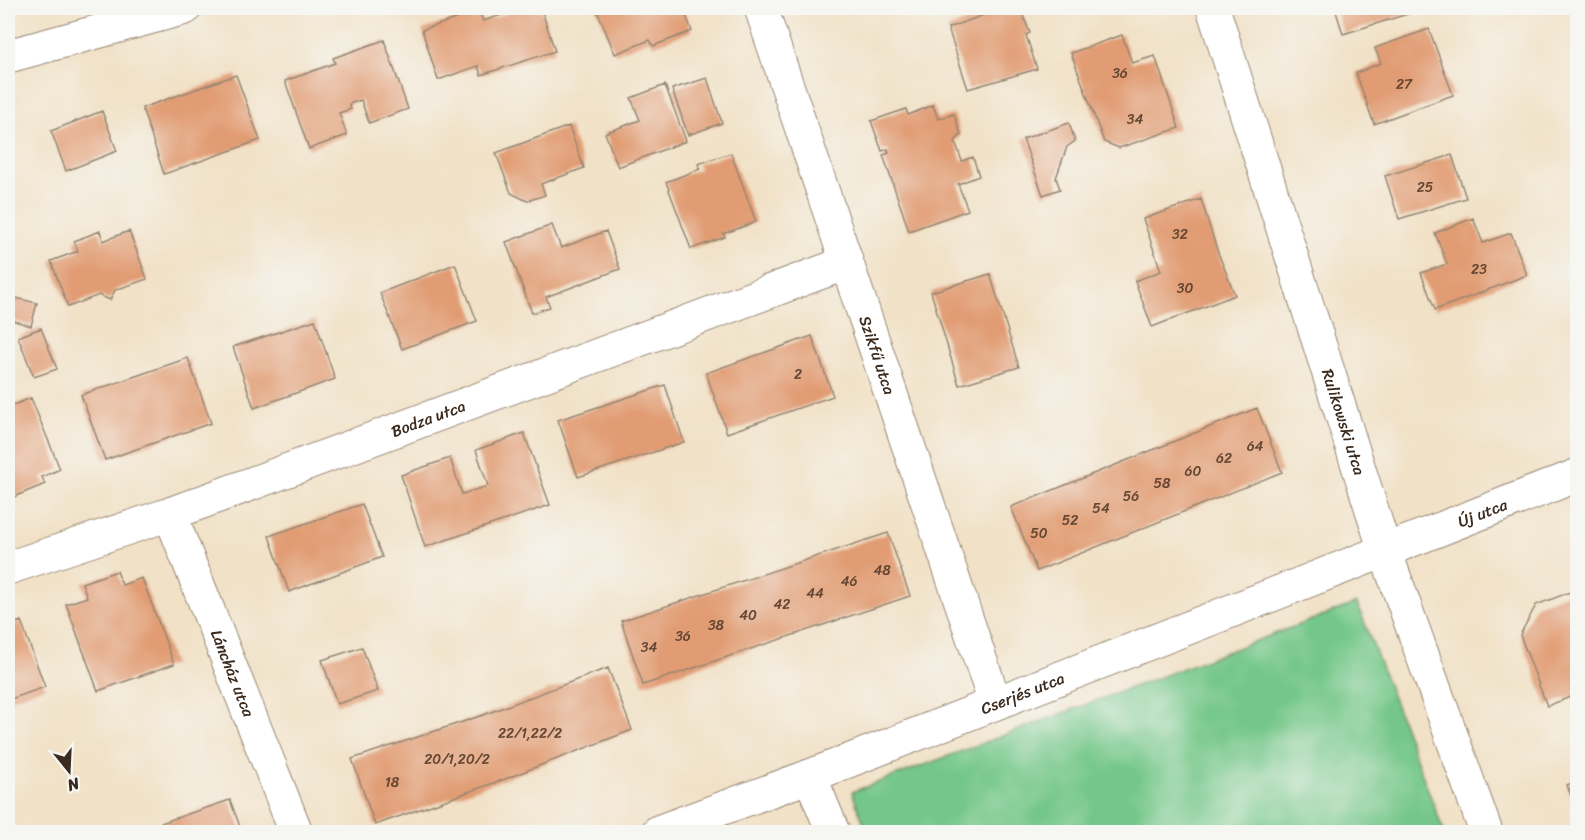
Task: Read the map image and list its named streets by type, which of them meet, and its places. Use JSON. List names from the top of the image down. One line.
{"streets":{"street":["Szikfű utca","Bodza utca","Rulikowski utca","Új utca","Láncház utca","Cserjés utca"]},"crossings":[["Szikfű utca","Bodza utca"],["Szikfű utca","Cserjés utca"],["Bodza utca","Láncház utca"],["Rulikowski utca","Új utca"],["Rulikowski utca","Cserjés utca"],["Új utca","Cserjés utca"]],"house_numbers":["36","27","34","25","32","23","30","2","64","62","60","58","56","54","52","50","48","46","44","42","40","38","36","34","22/1,22/2","20/1,20/2","18"],"north":"bottom"}
